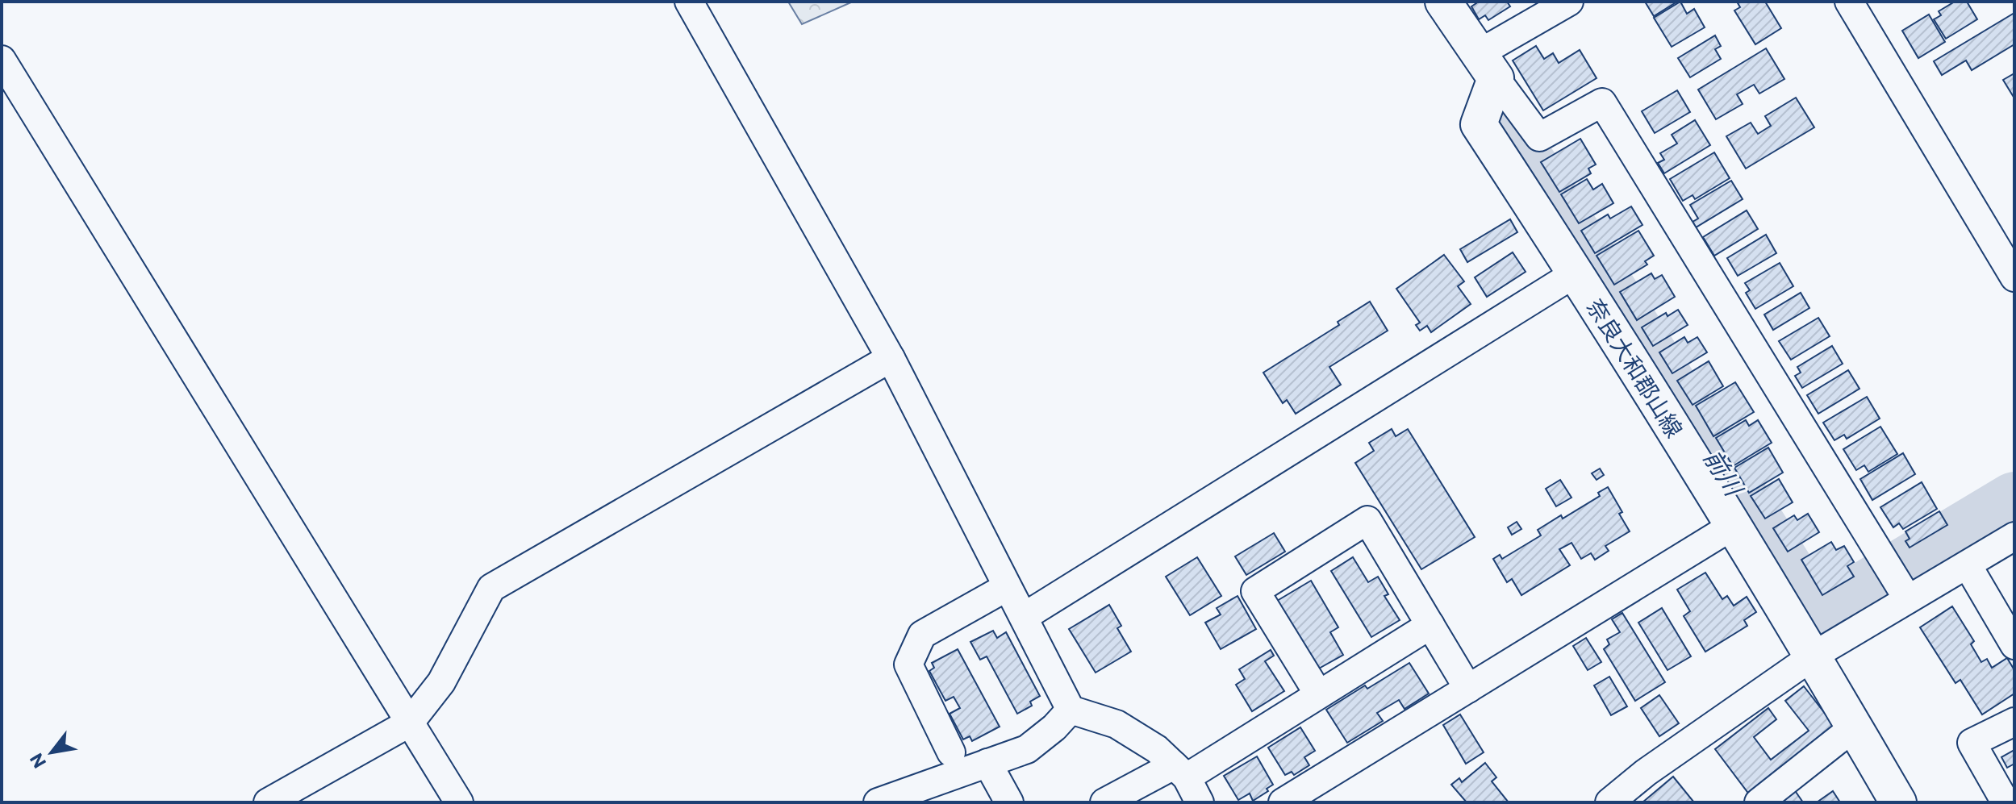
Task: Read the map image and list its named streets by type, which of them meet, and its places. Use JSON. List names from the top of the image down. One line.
{"streets":{"main road":["奈良大和郡山線"]},"water":["前川"],"north":"bottom left"}
